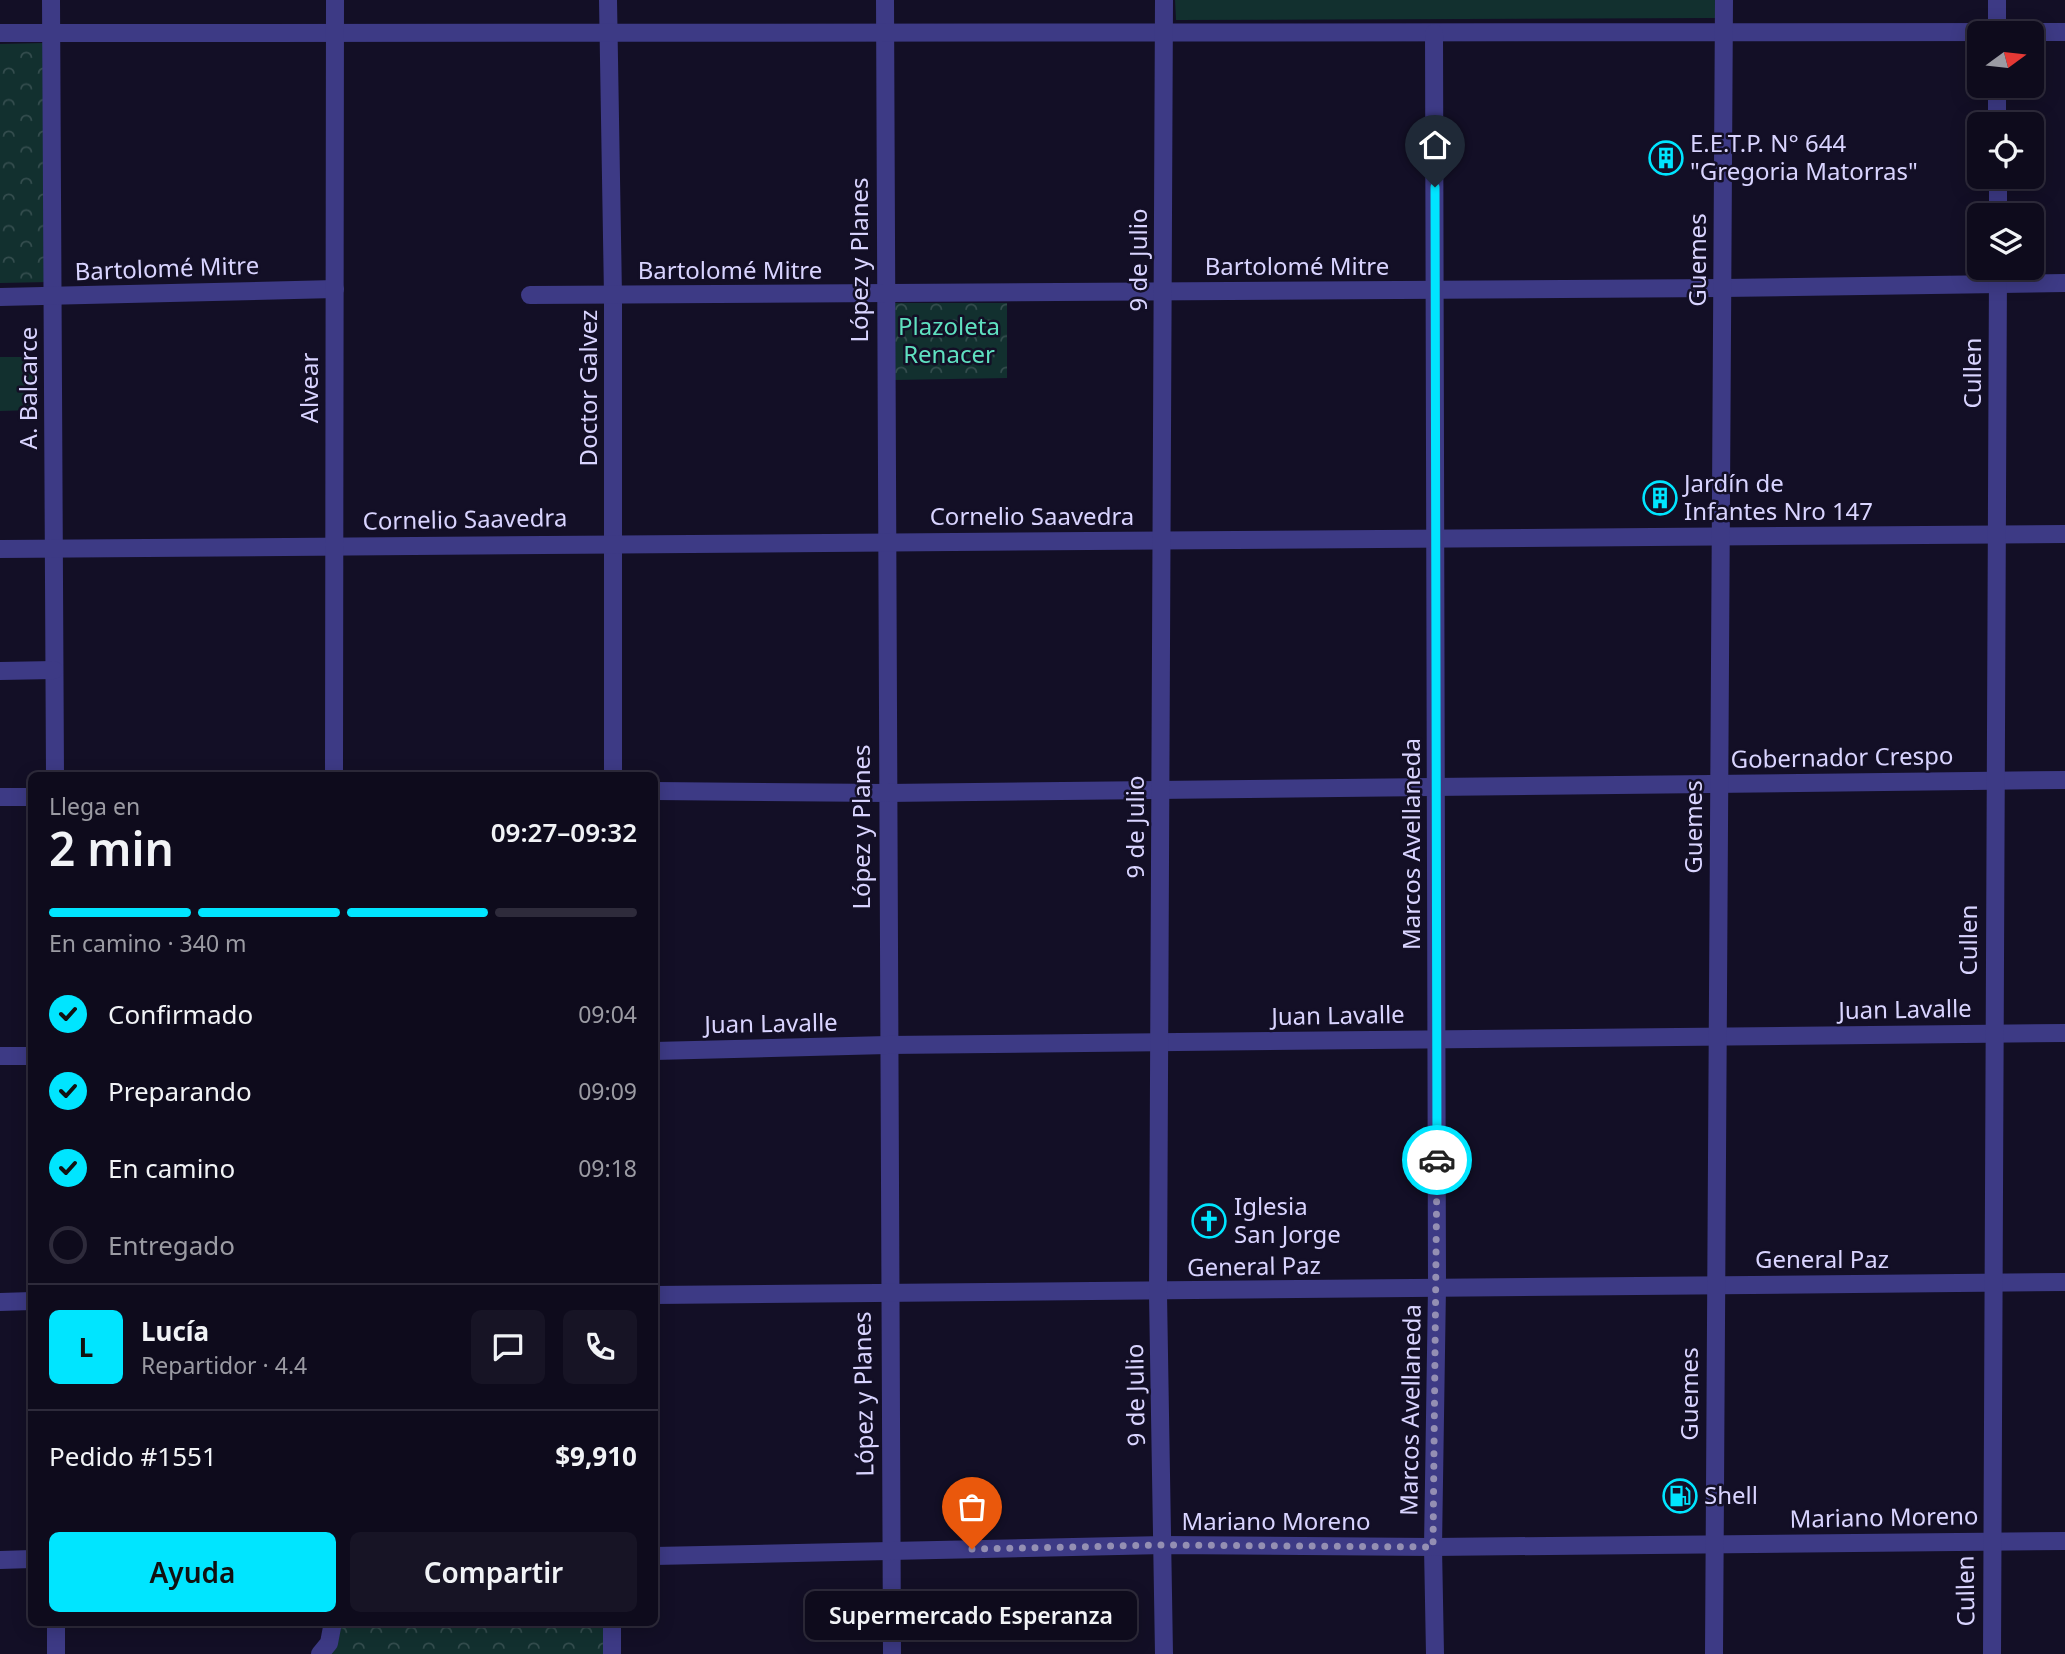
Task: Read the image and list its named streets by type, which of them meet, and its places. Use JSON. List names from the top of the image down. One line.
{"streets":{"street":["López y Planes","9 de Julio","Guemes","Bartolomé Mitre","Cullen","A. Balcarce","Alvear","Doctor Galvez","Cornelio Saavedra","Gobernador Crespo","Marcos Avellaneda","Juan Lavalle","General Paz","Mariano Moreno"]},"crossings":[["López y Planes","Bartolomé Mitre"],["López y Planes","Cornelio Saavedra"],["López y Planes","Gobernador Crespo"],["López y Planes","Juan Lavalle"],["López y Planes","General Paz"],["López y Planes","Mariano Moreno"],["9 de Julio","Bartolomé Mitre"],["9 de Julio","Cornelio Saavedra"],["9 de Julio","Gobernador Crespo"],["9 de Julio","Juan Lavalle"],["9 de Julio","General Paz"],["9 de Julio","Mariano Moreno"],["Guemes","Bartolomé Mitre"],["Guemes","Cornelio Saavedra"],["Guemes","Gobernador Crespo"],["Guemes","Juan Lavalle"],["Guemes","General Paz"],["Guemes","Mariano Moreno"],["Bartolomé Mitre","A. Balcarce"],["Bartolomé Mitre","Alvear"],["Bartolomé Mitre","Doctor Galvez"],["Bartolomé Mitre","Marcos Avellaneda"],["Cullen","Cornelio Saavedra"],["Cullen","Gobernador Crespo"],["Cullen","Juan Lavalle"],["Cullen","General Paz"],["Cullen","Mariano Moreno"],["A. Balcarce","Cornelio Saavedra"],["Alvear","Cornelio Saavedra"],["Doctor Galvez","Cornelio Saavedra"],["Cornelio Saavedra","Marcos Avellaneda"],["Gobernador Crespo","Marcos Avellaneda"],["Marcos Avellaneda","Juan Lavalle"],["Marcos Avellaneda","General Paz"],["Marcos Avellaneda","Mariano Moreno"]],"parks":["Plazoleta Renacer"],"places":{"building":["E.E.T.P. N° 644 \"Gregoria Matorras\"","Jardín de Infantes Nro 147"],"church":["Iglesia San Jorge"],"fuel station":["Shell"],"other":["Supermercado Esperanza"]},"north":"right","page":{"heading":["2 min","Llega en","09:27–09:32"],"panel":["Lucía","Repartidor · 4.4","Pedido #1551","$9,910"],"bar":"En camino · 340 m","list":[["Confirmado","09:04"],["Preparando","09:09"],["En camino","09:18"],"Entregado"],"round":"L","buttons":["Ayuda","Compartir"],"bubble":"Supermercado Esperanza"}}
